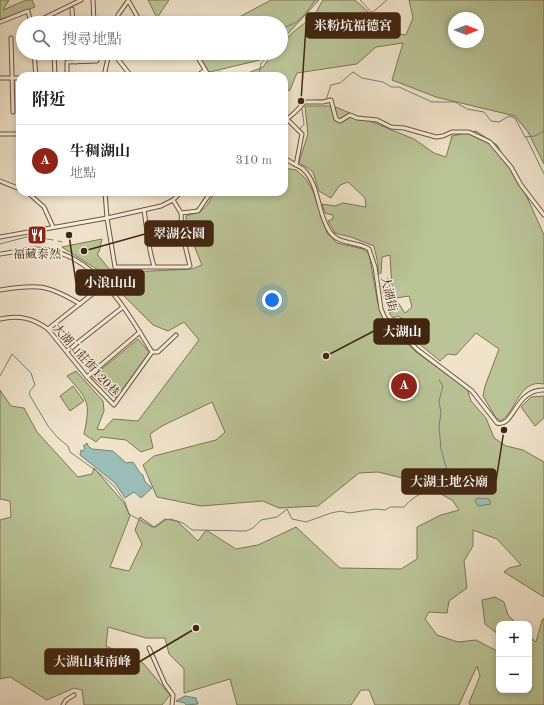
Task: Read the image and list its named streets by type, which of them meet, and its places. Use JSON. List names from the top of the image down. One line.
{"streets":{"street":["大湖街","大湖山莊街120巷"]},"places":{"other":["米粉坑福德宮","小浪山山","翠湖公園","大湖山","大湖土地公廟","大湖山東南峰"],"restaurant":["福藏泰然"]},"north":"right","page":{"search":"搜尋地點","heading":"附近","list":[{"mark":"A","name":"牛稠湖山","note":"地點","value":"310 m"}],"pins":"A","map_buttons":["+","−"]}}
